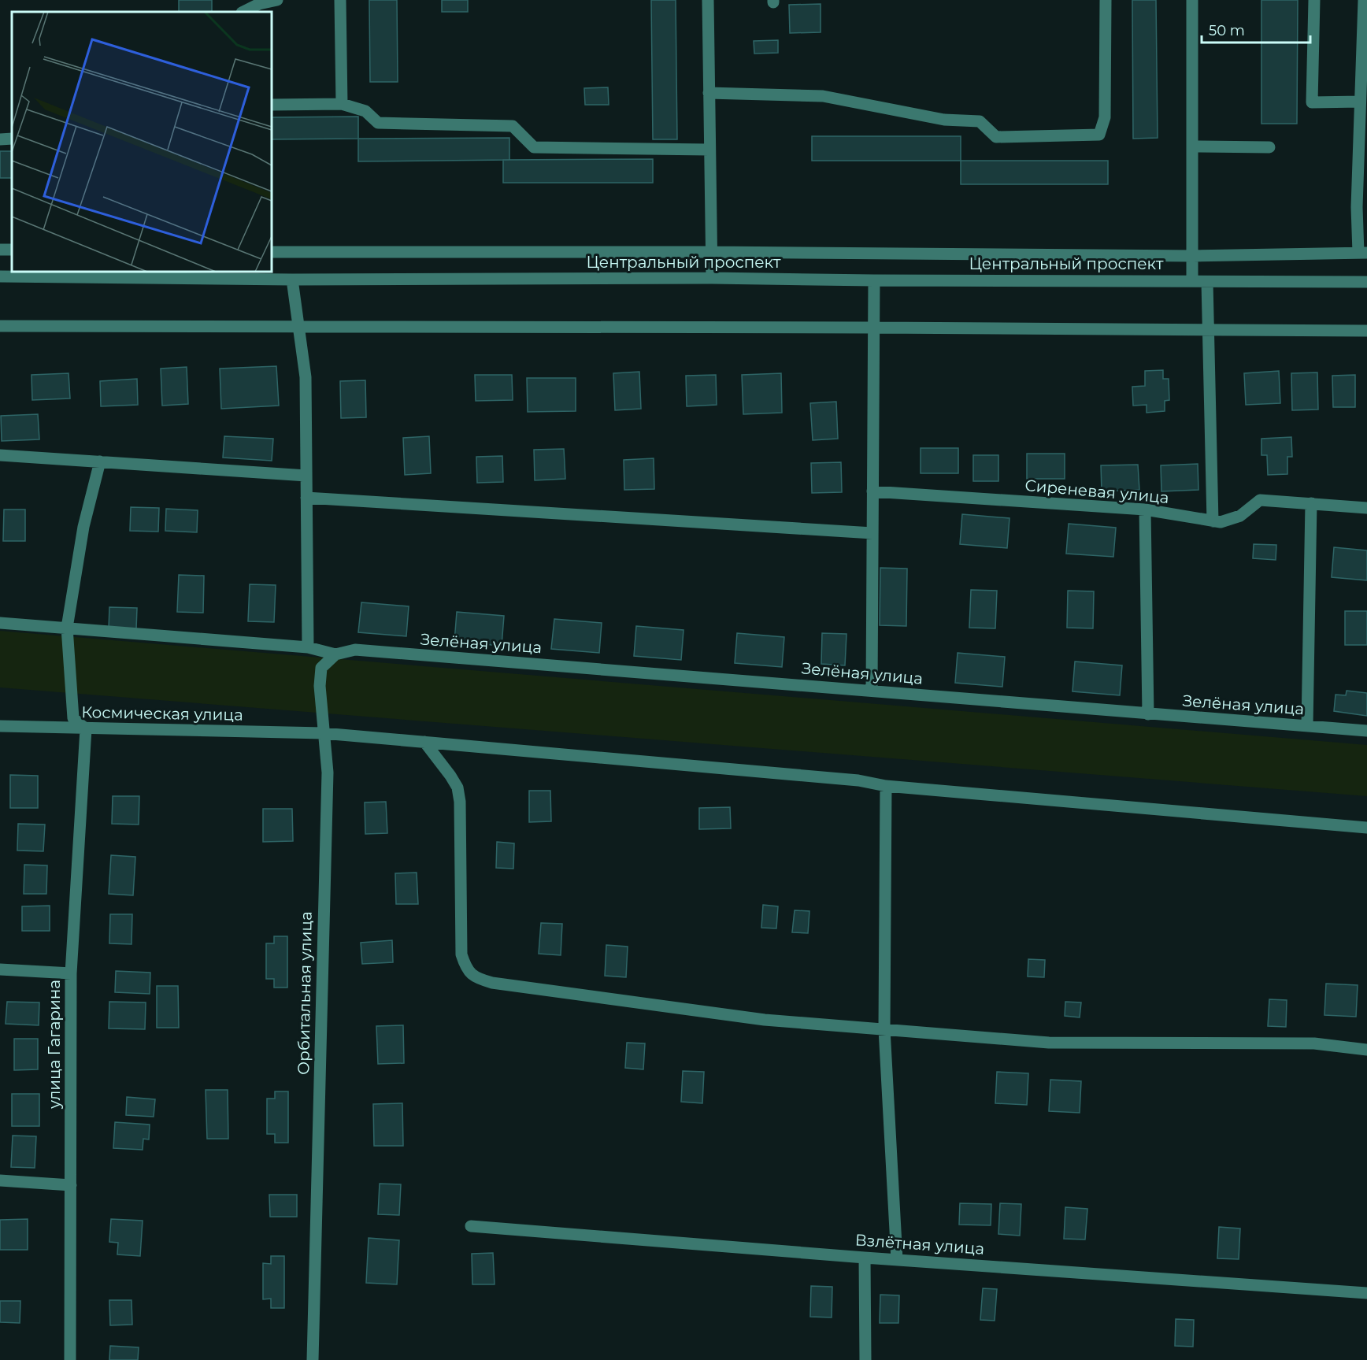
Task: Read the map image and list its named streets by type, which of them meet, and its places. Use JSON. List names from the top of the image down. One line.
{"streets":{"street":["Центральный проспект","Сиреневая улица","Зелёная улица","Космическая улица","Орбитальная улица","улица Гагарина","Взлётная улица"]},"crossings":[["Зелёная улица","Орбитальная улица"],["Космическая улица","Орбитальная улица"],["Космическая улица","улица Гагарина"]],"scale_bar":"50 m"}
